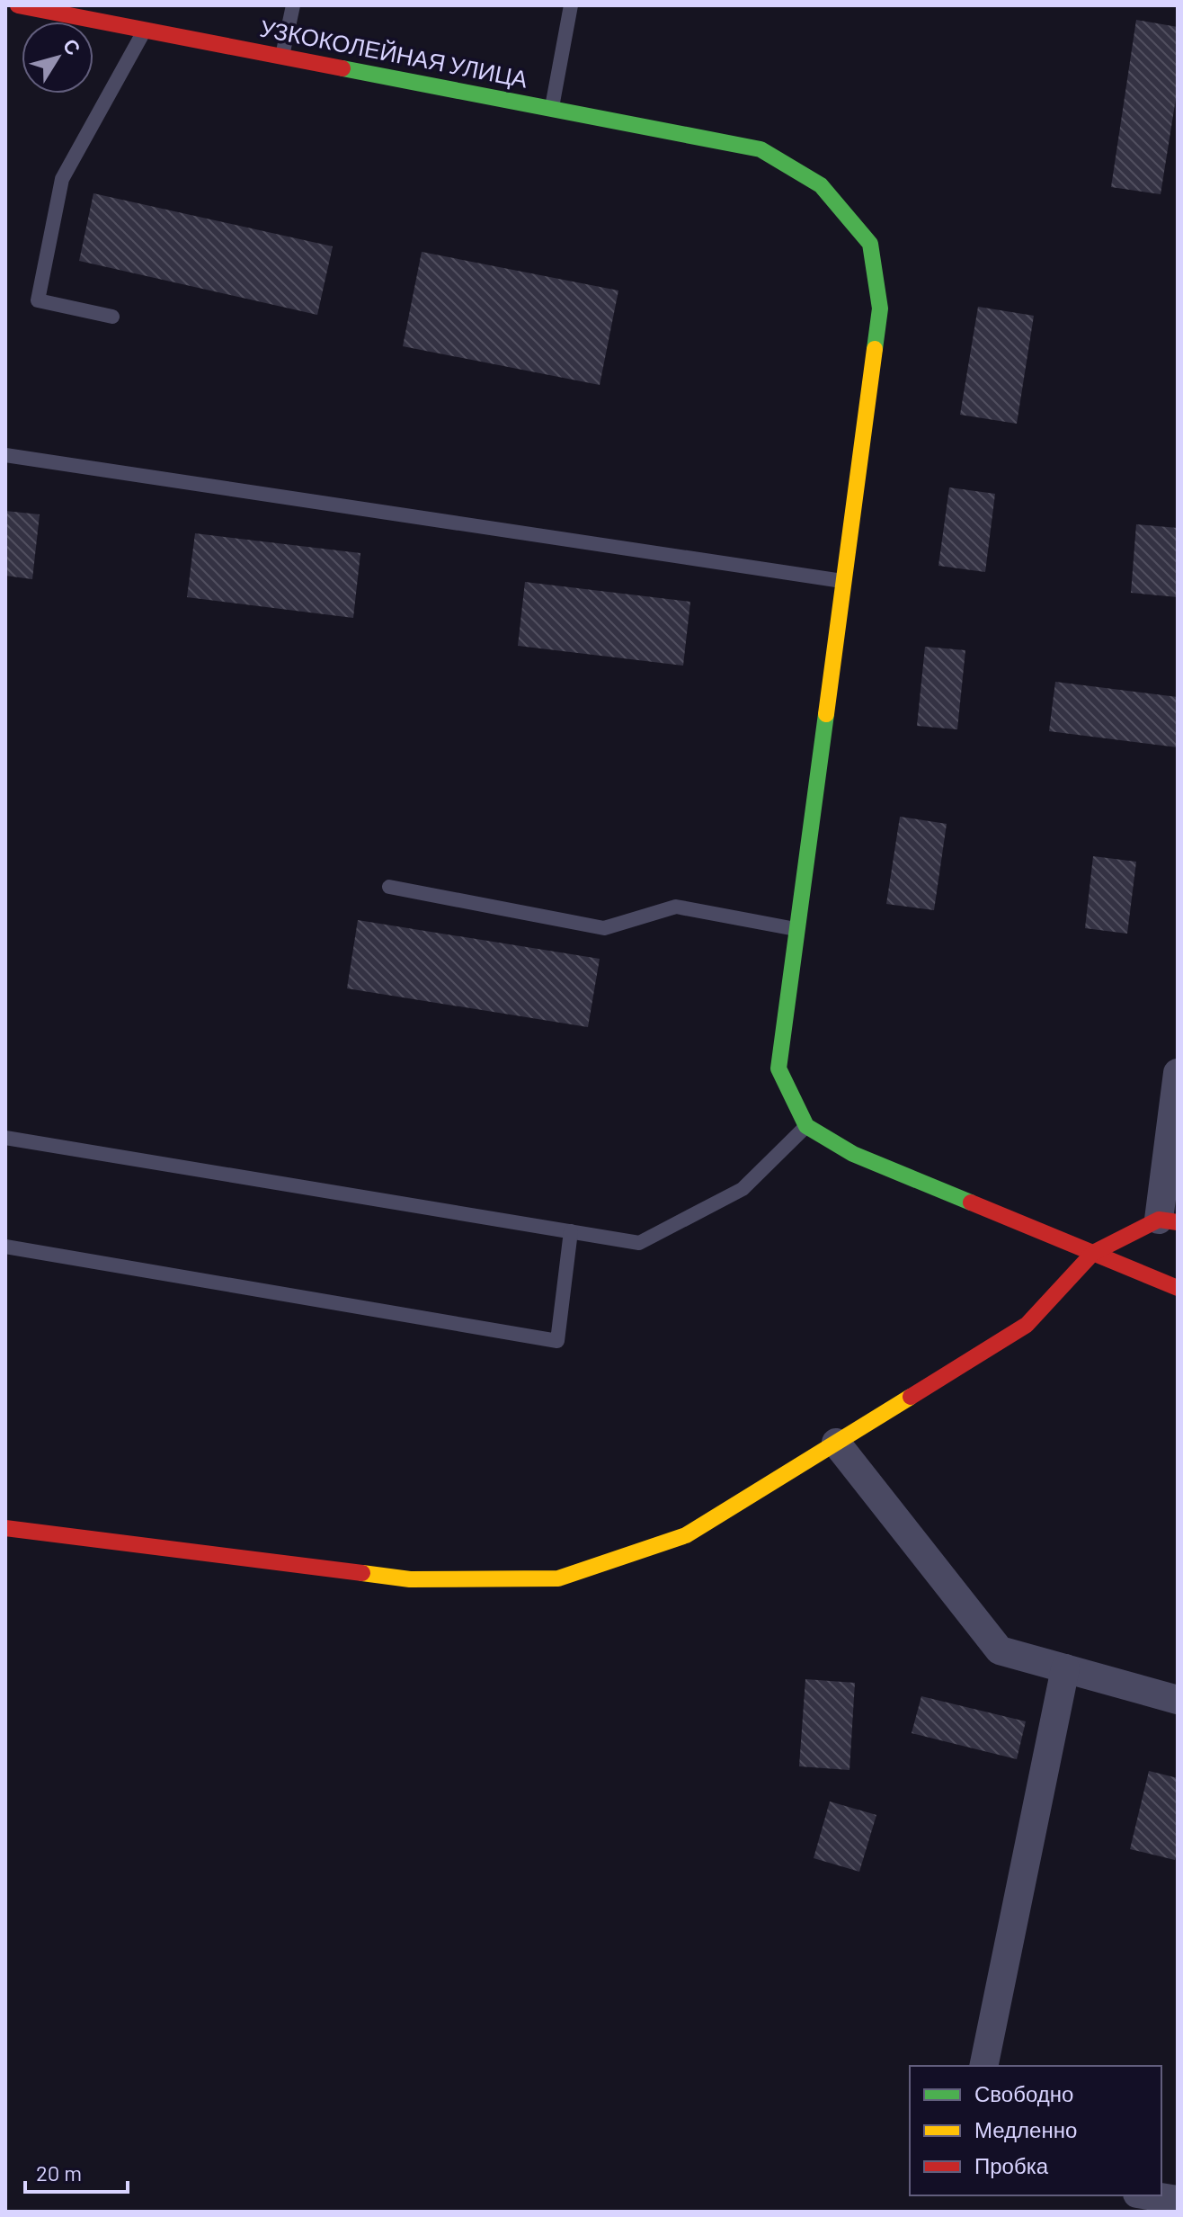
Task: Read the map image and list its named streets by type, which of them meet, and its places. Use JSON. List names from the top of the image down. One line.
{"streets":{"street":["УЗКОКОЛЕЙНАЯ УЛИЦА"]},"legend":["Свободно","Медленно","Пробка"],"scale_bar":"20 m","north":"top right"}
